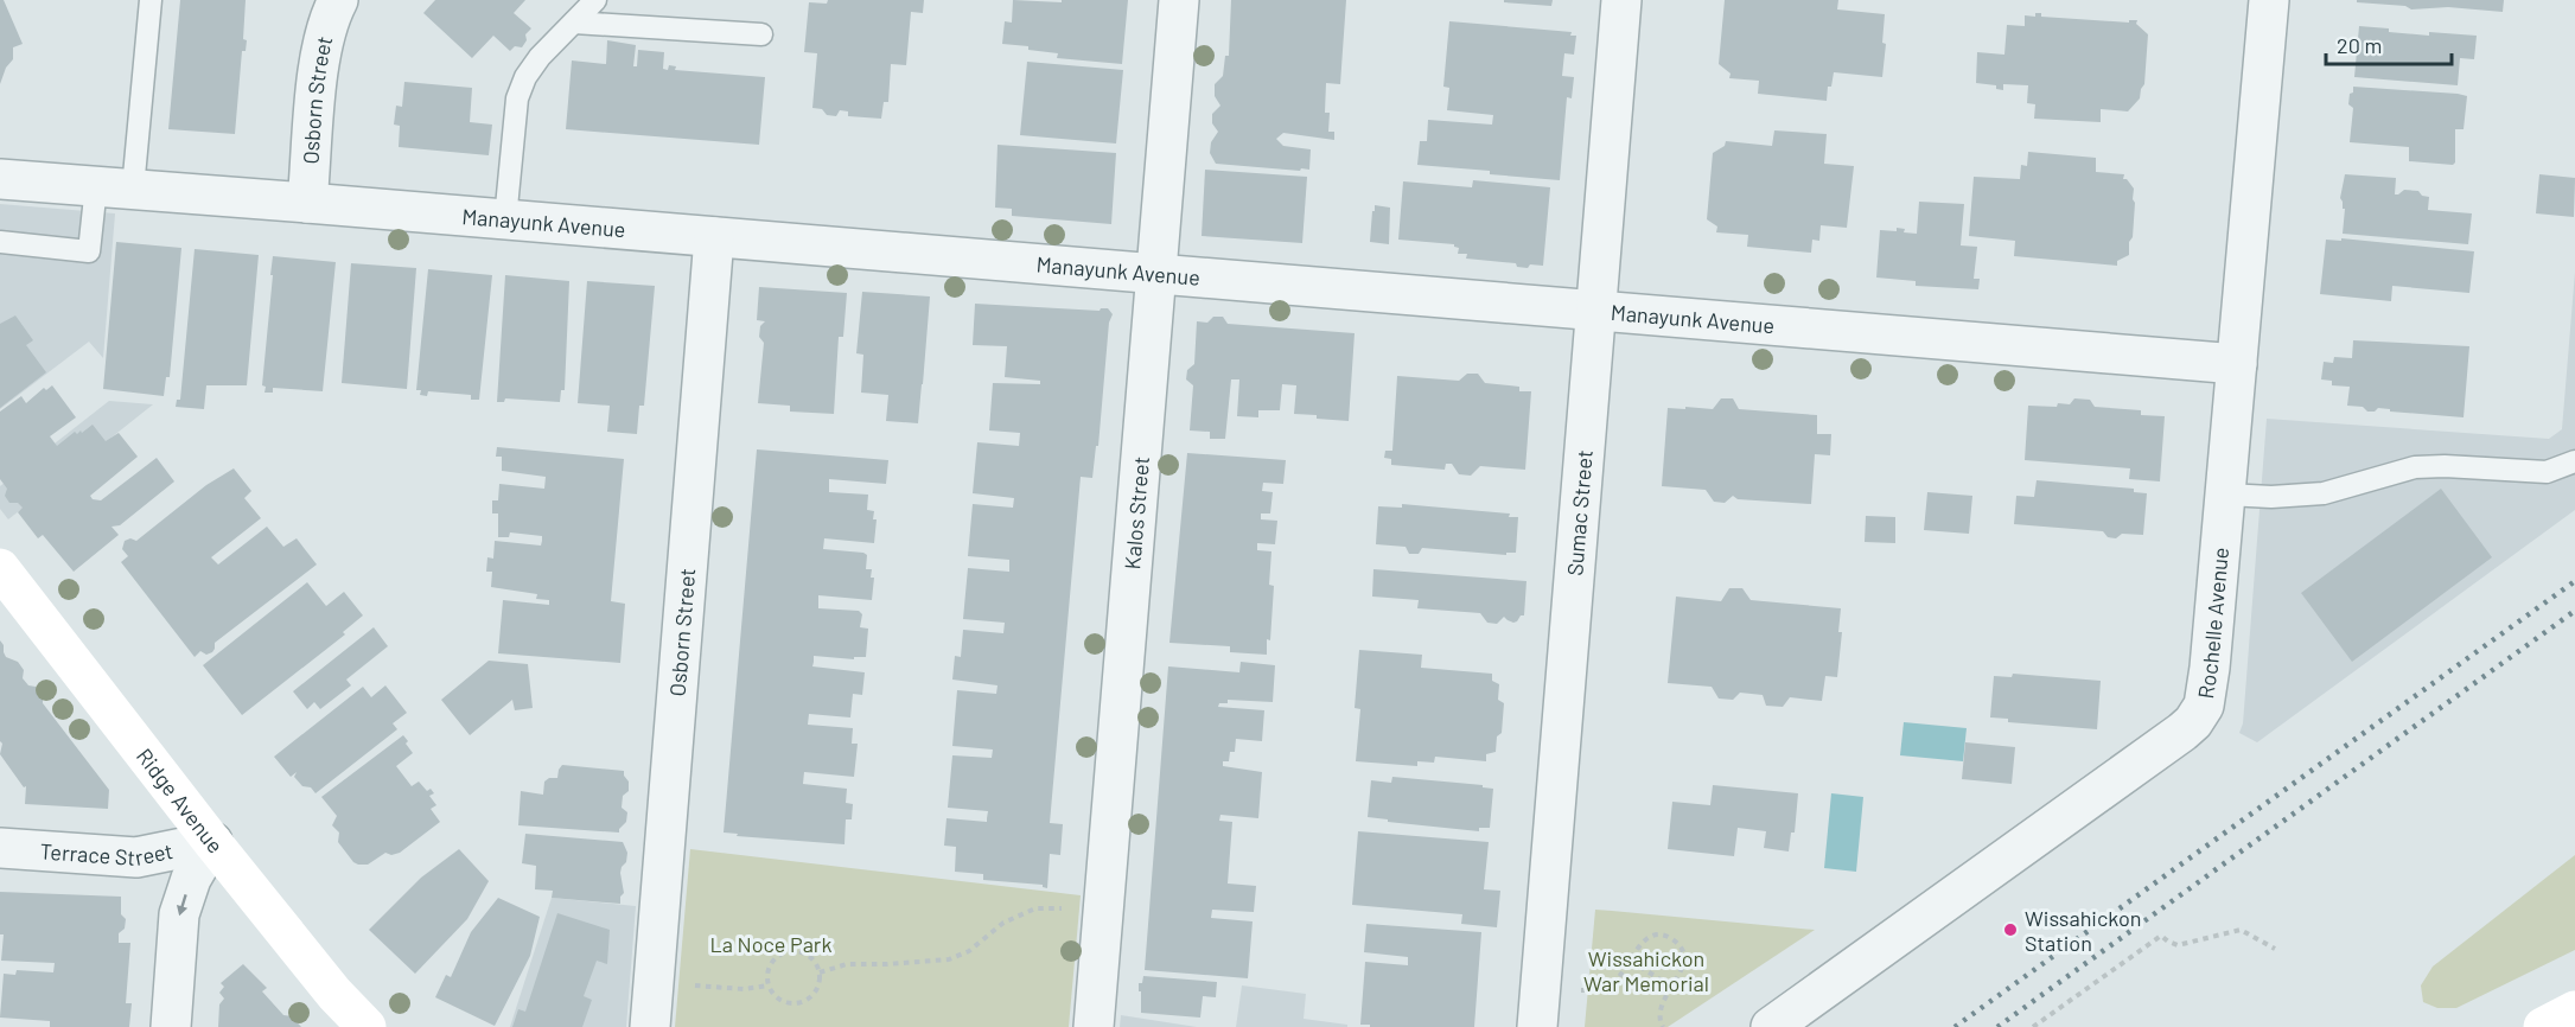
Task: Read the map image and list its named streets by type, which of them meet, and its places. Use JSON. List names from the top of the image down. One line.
{"streets":{"main road":["Ridge Avenue"],"street":["Osborn Street","Manayunk Avenue","Kalos Street","Sumac Street","Rochelle Avenue","Terrace Street"]},"crossings":[["Osborn Street","Manayunk Avenue"],["Manayunk Avenue","Kalos Street"],["Manayunk Avenue","Sumac Street"],["Manayunk Avenue","Rochelle Avenue"],["Ridge Avenue","Terrace Street"]],"parks":["La Noce Park","Wissahickon War Memorial"],"places":["Wissahickon Station"],"scale_bar":"20 m"}
